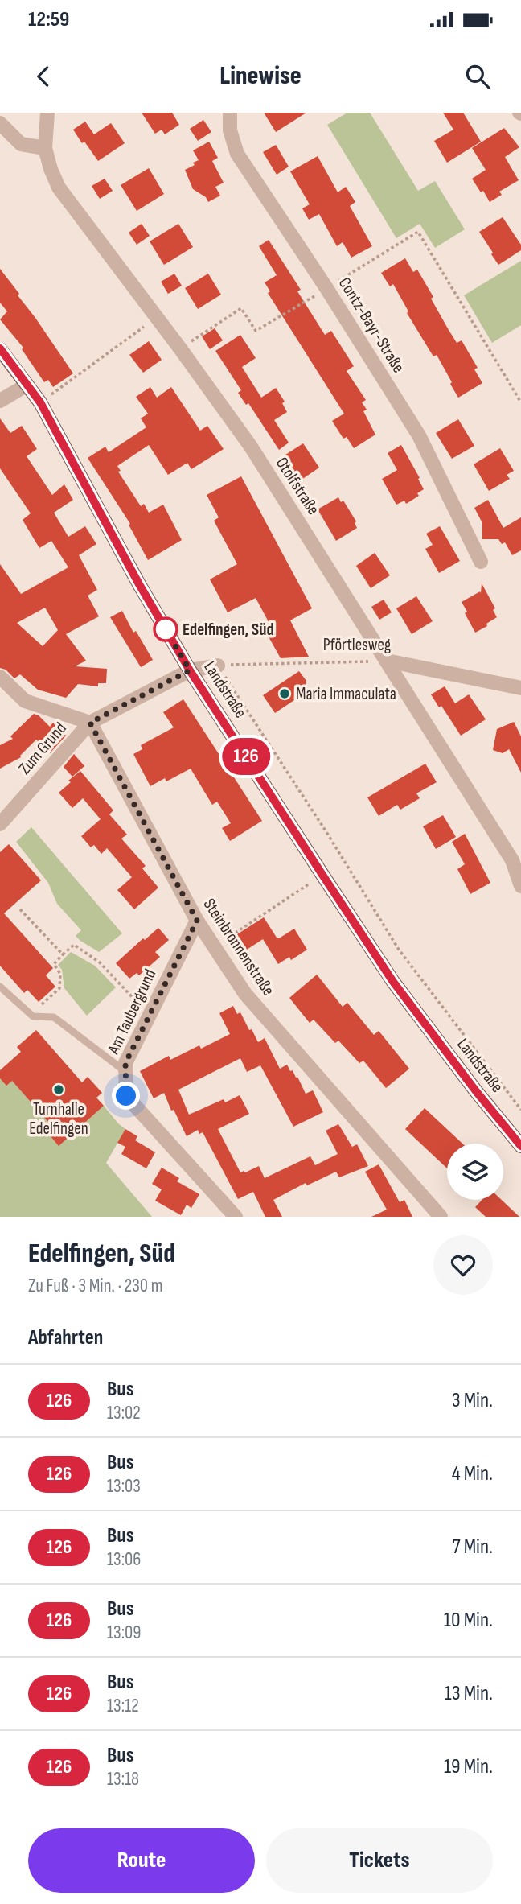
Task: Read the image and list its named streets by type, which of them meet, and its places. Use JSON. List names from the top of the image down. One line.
{"streets":{"main road":["Landstraße"],"street":["Contz-Bayr-Straße","Otolfstraße","Pförtlesweg","Zum Grund","Steinbronnenstraße","Am Taubergrund"]},"crossings":[["Otolfstraße","Pförtlesweg"],["Zum Grund","Steinbronnenstraße"],["Steinbronnenstraße","Am Taubergrund"]],"places":["Edelfingen, Süd","Maria Immaculata","Turnhalle Edelfingen"],"lines":["bus line 126"],"page":{"status":"12:59","header":"Linewise","on_map":"126","heading":[["Edelfingen, Süd","Zu Fuß · 3 Min. · 230 m"],"Abfahrten"],"list":[{"mark":"126","name":"Bus","note":"13:02","value":"3 Min."},{"mark":"126","name":"Bus","note":"13:03","value":"4 Min."},{"mark":"126","name":"Bus","note":"13:06","value":"7 Min."},{"mark":"126","name":"Bus","note":"13:09","value":"10 Min."},{"mark":"126","name":"Bus","note":"13:12","value":"13 Min."},{"mark":"126","name":"Bus","note":"13:18","value":"19 Min."}],"buttons":["Route","Tickets"]}}
